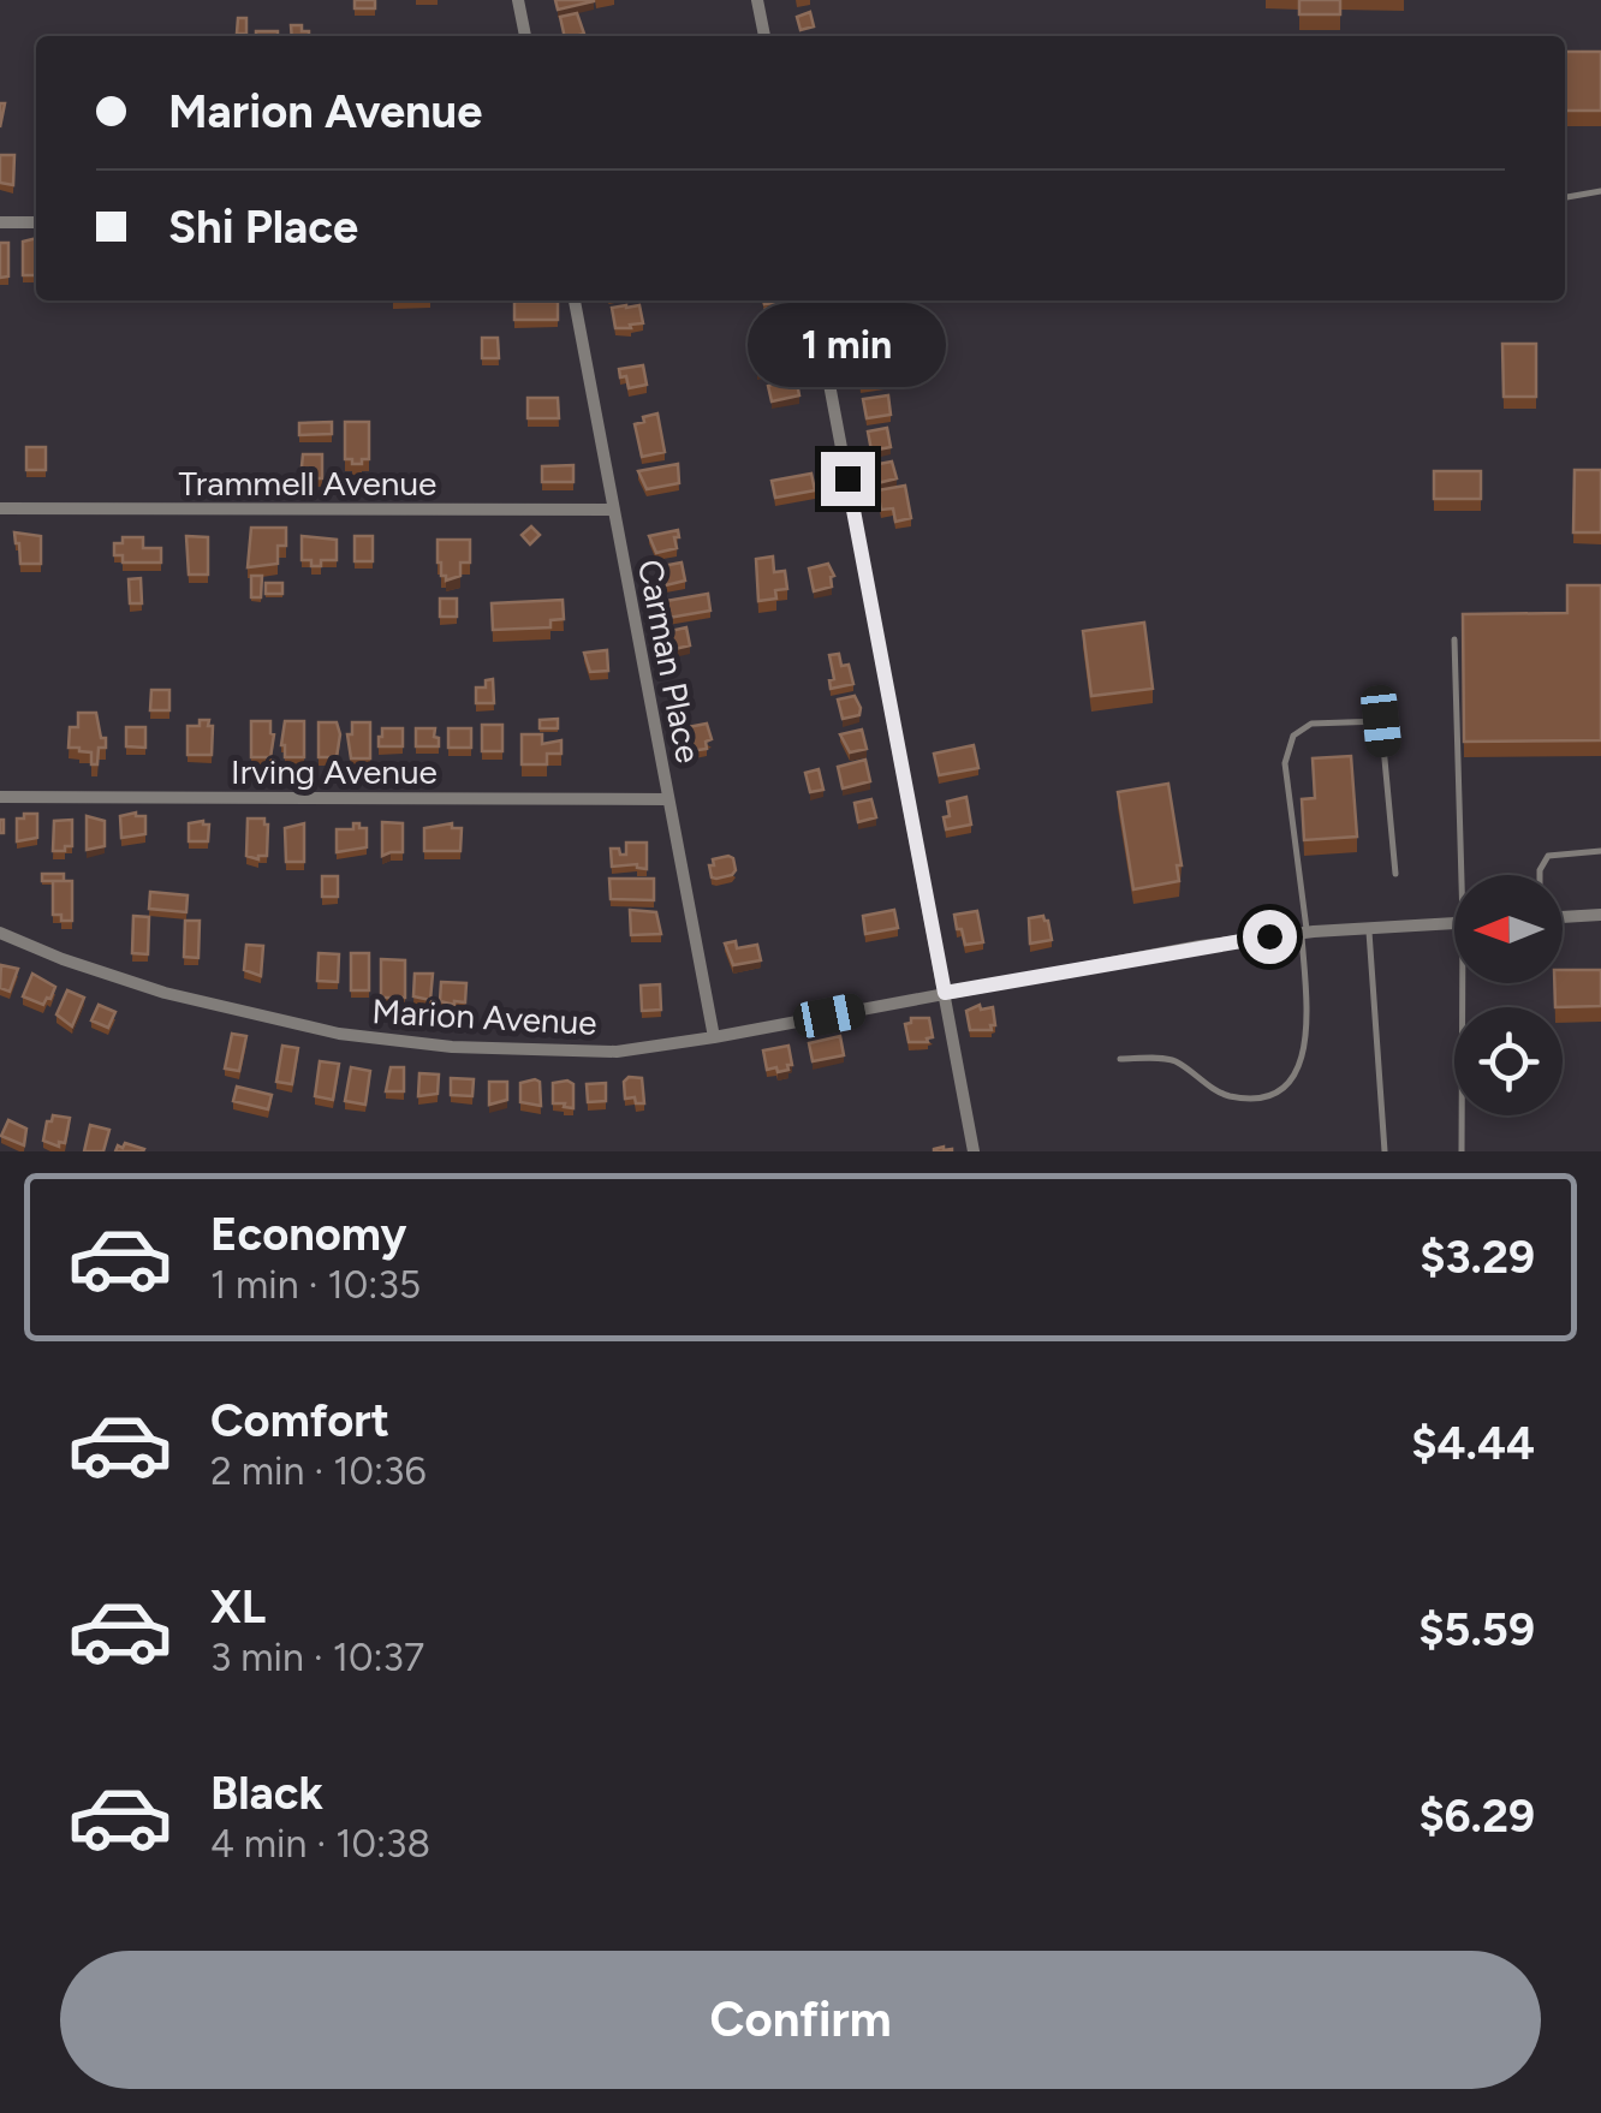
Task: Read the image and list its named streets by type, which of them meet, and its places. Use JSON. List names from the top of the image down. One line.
{"streets":{"street":["Trammell Avenue","Carman Place","Irving Avenue","Marion Avenue"]},"crossings":[["Trammell Avenue","Carman Place"],["Carman Place","Irving Avenue"],["Carman Place","Marion Avenue"]],"north":"left","page":{"banner":["Marion Avenue","Shi Place"],"bubble":"1 min","list":[{"name":"Economy","note":"1 min · 10:35","value":"$3.29"},{"name":"Comfort","note":"2 min · 10:36","value":"$4.44"},{"name":"XL","note":"3 min · 10:37","value":"$5.59"},{"name":"Black","note":"4 min · 10:38","value":"$6.29"}],"buttons":"Confirm"}}
